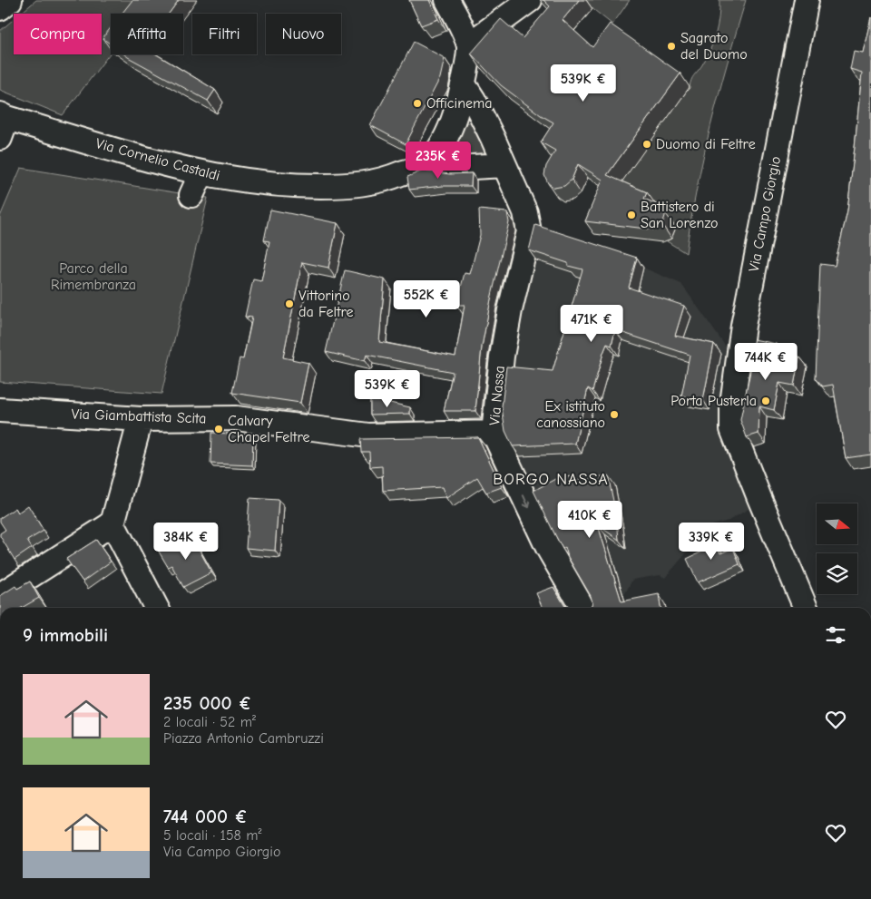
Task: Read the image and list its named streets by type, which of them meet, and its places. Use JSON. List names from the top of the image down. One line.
{"streets":{"street":["Via Cornelio Castaldi","Via Campo Giorgio","Via Nassa","Via Giambattista Scita"]},"crossings":[["Via Nassa","Via Giambattista Scita"]],"districts":["BORGO NASSA"],"parks":["Parco della Rimembranza"],"places":["Sagrato del Duomo","Officinema","Duomo di Feltre","Battistero di San Lorenzo","Vittorino da Feltre","Porta Pusterla","Ex istituto canossiano","Calvary Chapel Feltre"],"north":"right","page":{"chip":["Compra","Affitta","Filtri","Nuovo"],"price":["539K €","235K €","552K €","471K €","744K €","539K €","410K €","384K €","339K €"],"heading":"9 immobili","list":[{"name":"235 000 €","note":"2 locali · 52 m² · Piazza Antonio Cambruzzi"},{"name":"744 000 €","note":"5 locali · 158 m² · Via Campo Giorgio"}]}}
